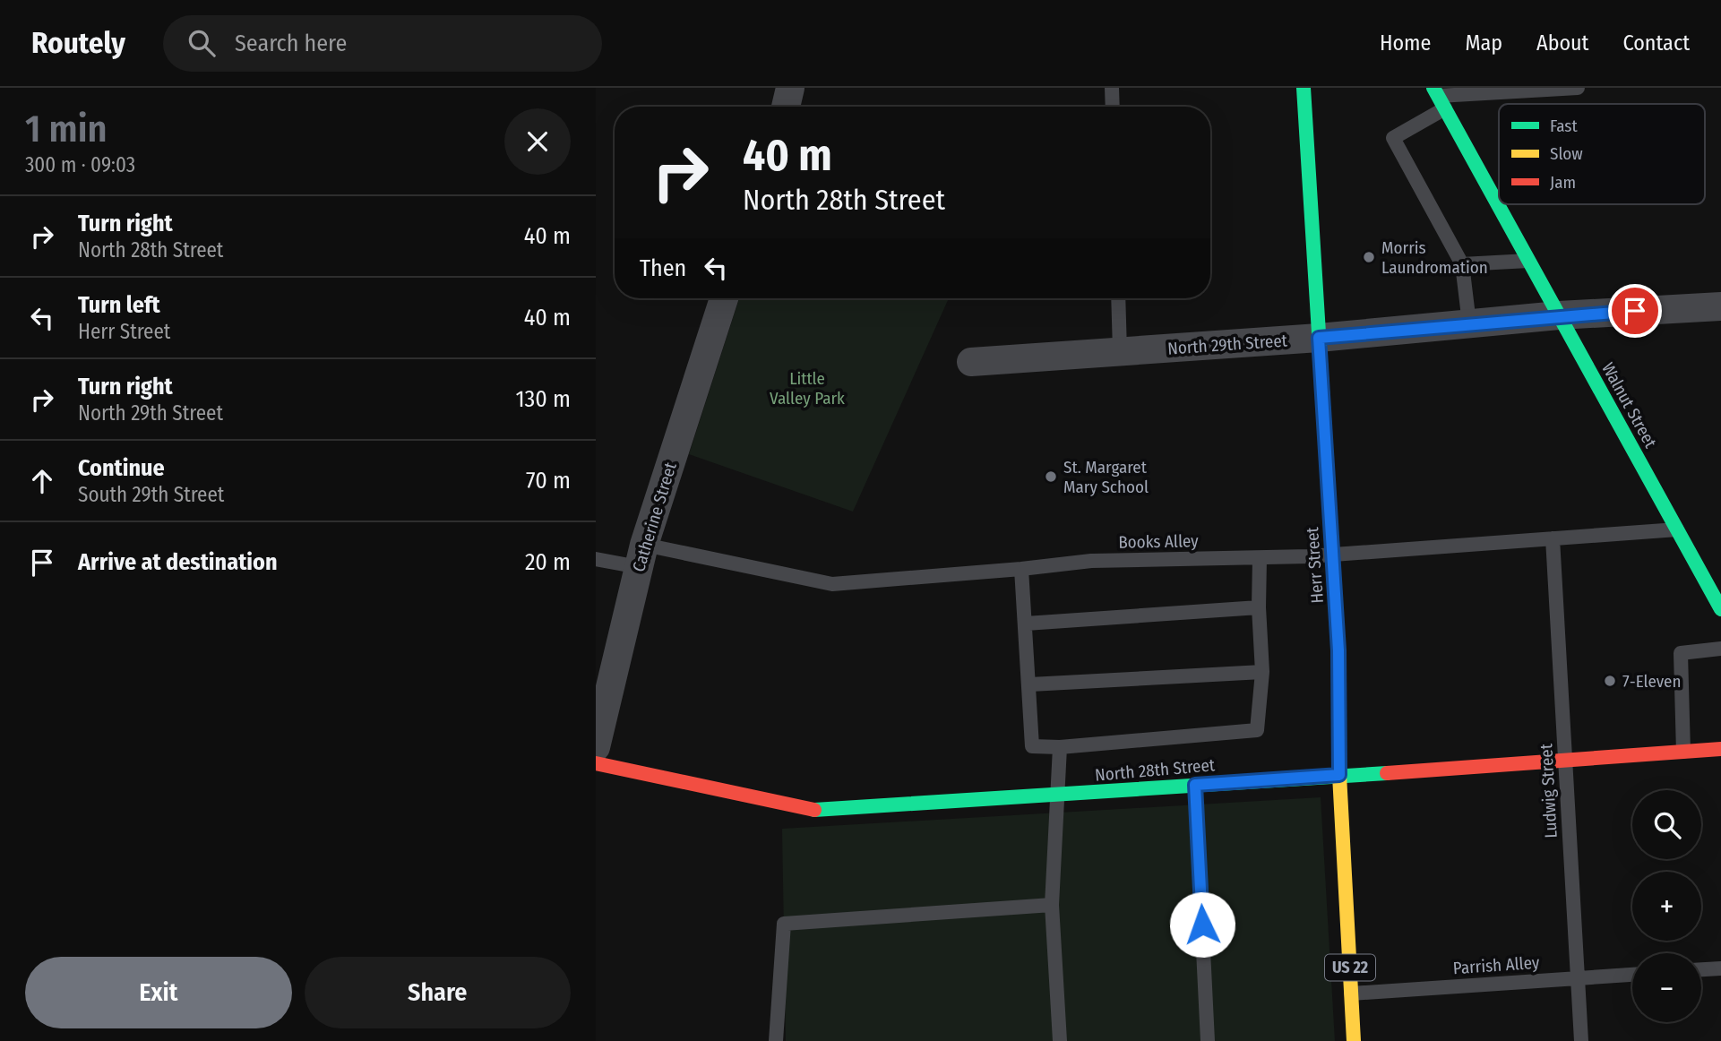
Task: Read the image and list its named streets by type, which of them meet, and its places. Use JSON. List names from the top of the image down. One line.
{"streets":{"main road":["Walnut Street","Herr Street","North 28th Street","US 22"],"street":["North 29th Street","Catherine Street"],"lane":["Books Alley","Ludwig Street","Parrish Alley"]},"crossings":[["North 29th Street","Walnut Street"],["North 29th Street","Herr Street"],["Walnut Street","Books Alley"],["Catherine Street","Books Alley"],["Books Alley","Herr Street"],["Books Alley","Ludwig Street"],["Herr Street","North 28th Street"],["Herr Street","Parrish Alley"],["North 28th Street","Ludwig Street"],["Ludwig Street","Parrish Alley"]],"parks":["Little Valley Park"],"places":["Morris Laundromation","St. Margaret Mary School","7-Eleven"],"legend":["Fast","Slow","Jam"],"page":{"header":"Routely","search":"Search here","nav":["Home","Map","About","Contact"],"heading":["1 min","300 m · 09:03"],"turn":["40 m","North 28th Street"],"list":[{"name":"Turn right","note":"North 28th Street","value":"40 m"},{"name":"Turn left","note":"Herr Street","value":"40 m"},{"name":"Turn right","note":"North 29th Street","value":"130 m"},{"name":"Continue","note":"South 29th Street","value":"70 m"},{"name":"Arrive at destination","value":"20 m"}],"then":"Then","map_buttons":["+","−"],"buttons":["Exit","Share"]}}
